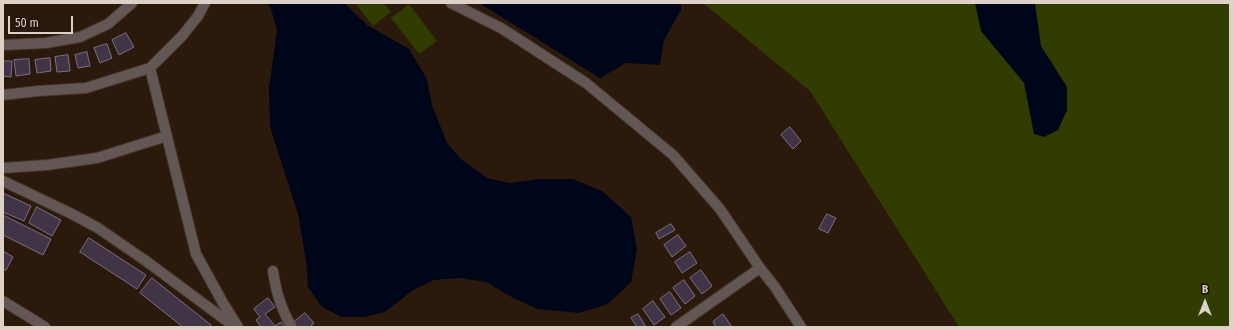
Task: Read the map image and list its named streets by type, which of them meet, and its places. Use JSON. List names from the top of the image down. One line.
{"scale_bar":"50 m","north":"top"}
